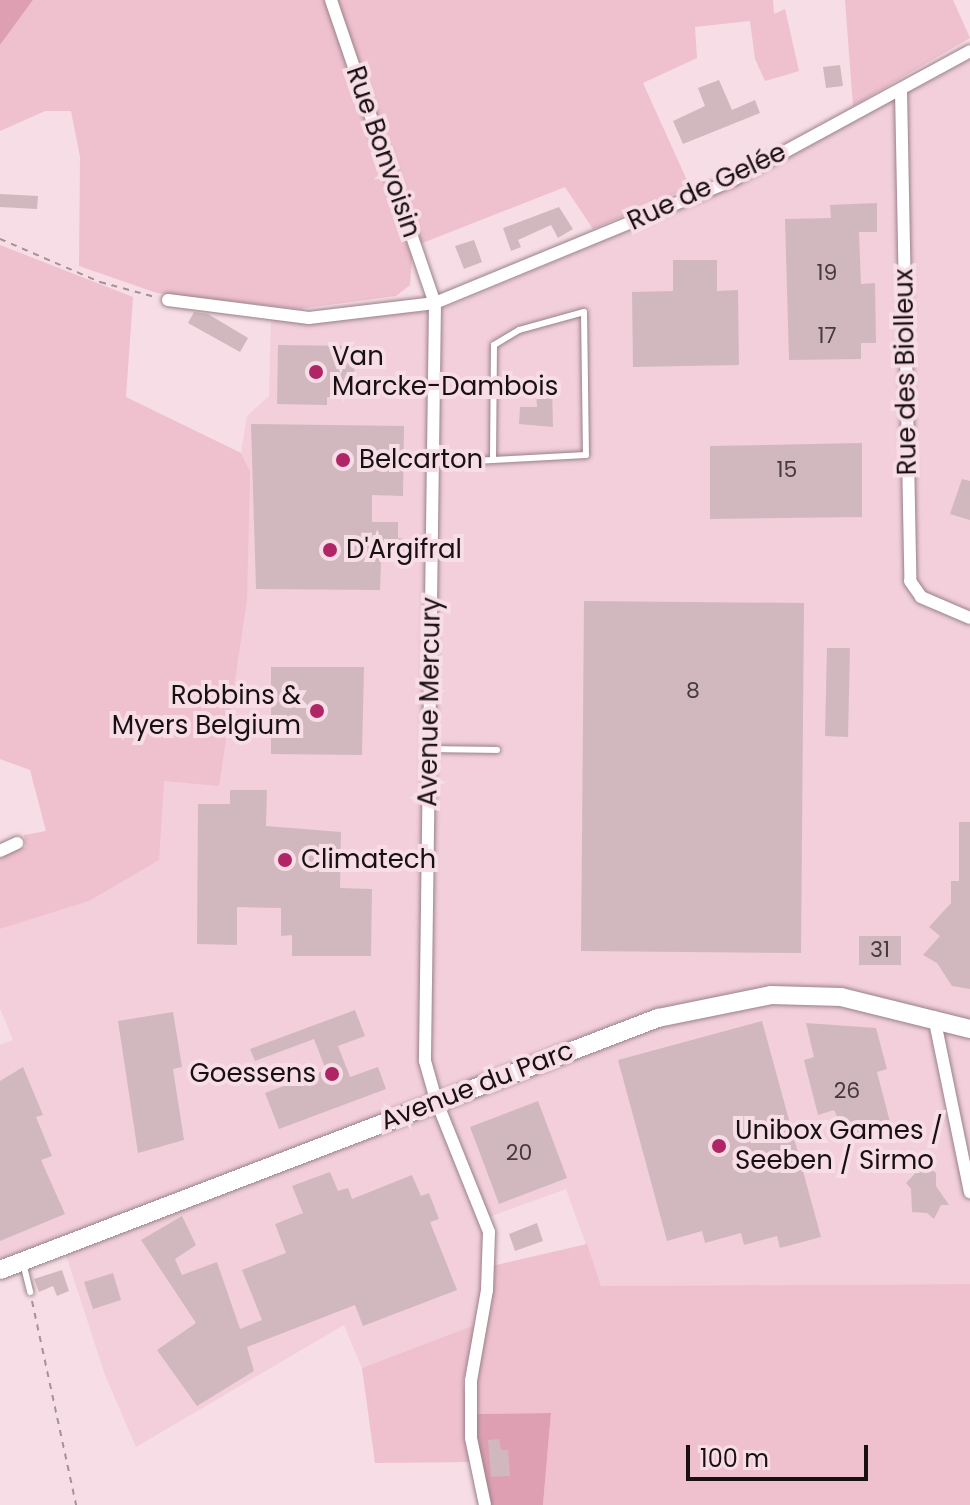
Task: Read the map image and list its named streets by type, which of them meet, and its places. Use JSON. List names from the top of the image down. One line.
{"streets":{"street":["Rue Bonvoisin","Rue de Gelée","Rue des Biolleux","Avenue Mercury","Avenue du Parc"]},"crossings":[["Rue Bonvoisin","Rue de Gelée"],["Rue Bonvoisin","Avenue Mercury"],["Rue de Gelée","Rue des Biolleux"],["Rue de Gelée","Avenue Mercury"],["Avenue Mercury","Avenue du Parc"]],"places":["Van Marcke-Dambois","Belcarton","D'Argifral","Robbins & Myers Belgium","Climatech","Goessens","Unibox Games / Seeben / Sirmo"],"house_numbers":["19","17","15","8","31","26","20"],"scale_bar":"100 m"}
